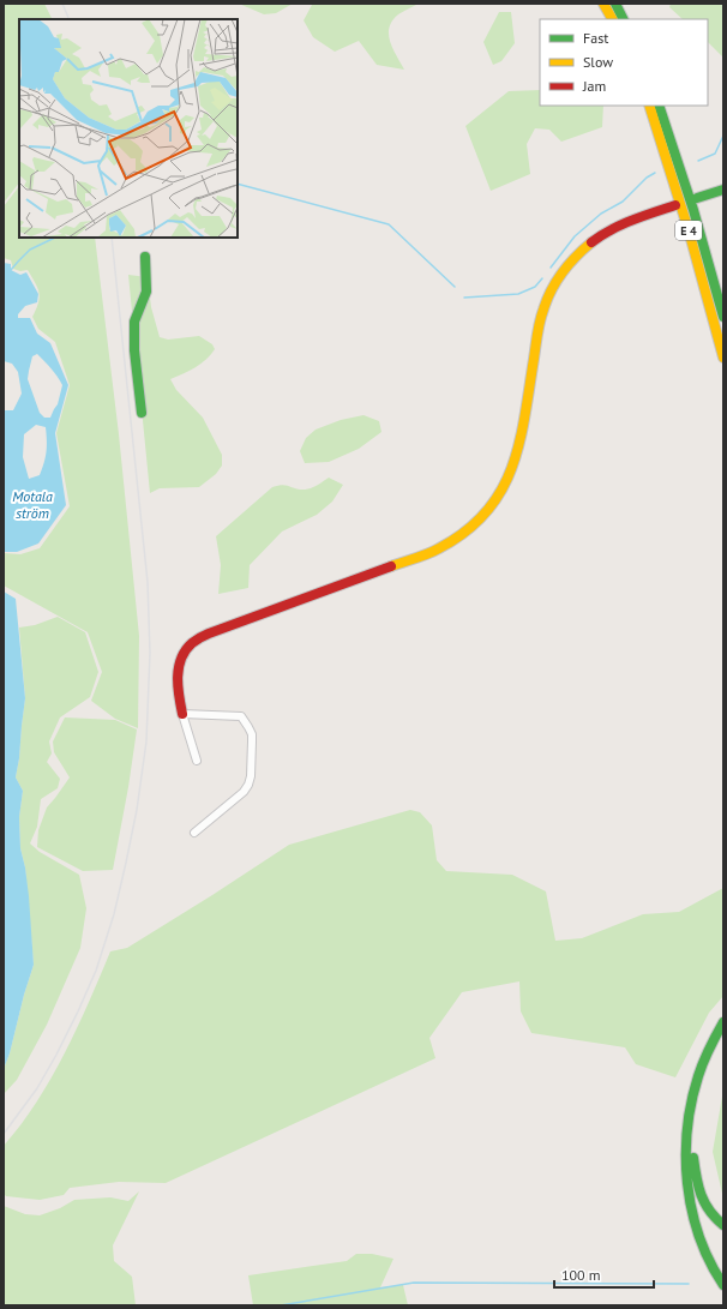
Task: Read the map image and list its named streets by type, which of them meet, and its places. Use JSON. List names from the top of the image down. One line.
{"streets":{"main road":["E 4"]},"water":["Motala ström"],"legend":["Fast","Slow","Jam"],"scale_bar":"100 m"}
